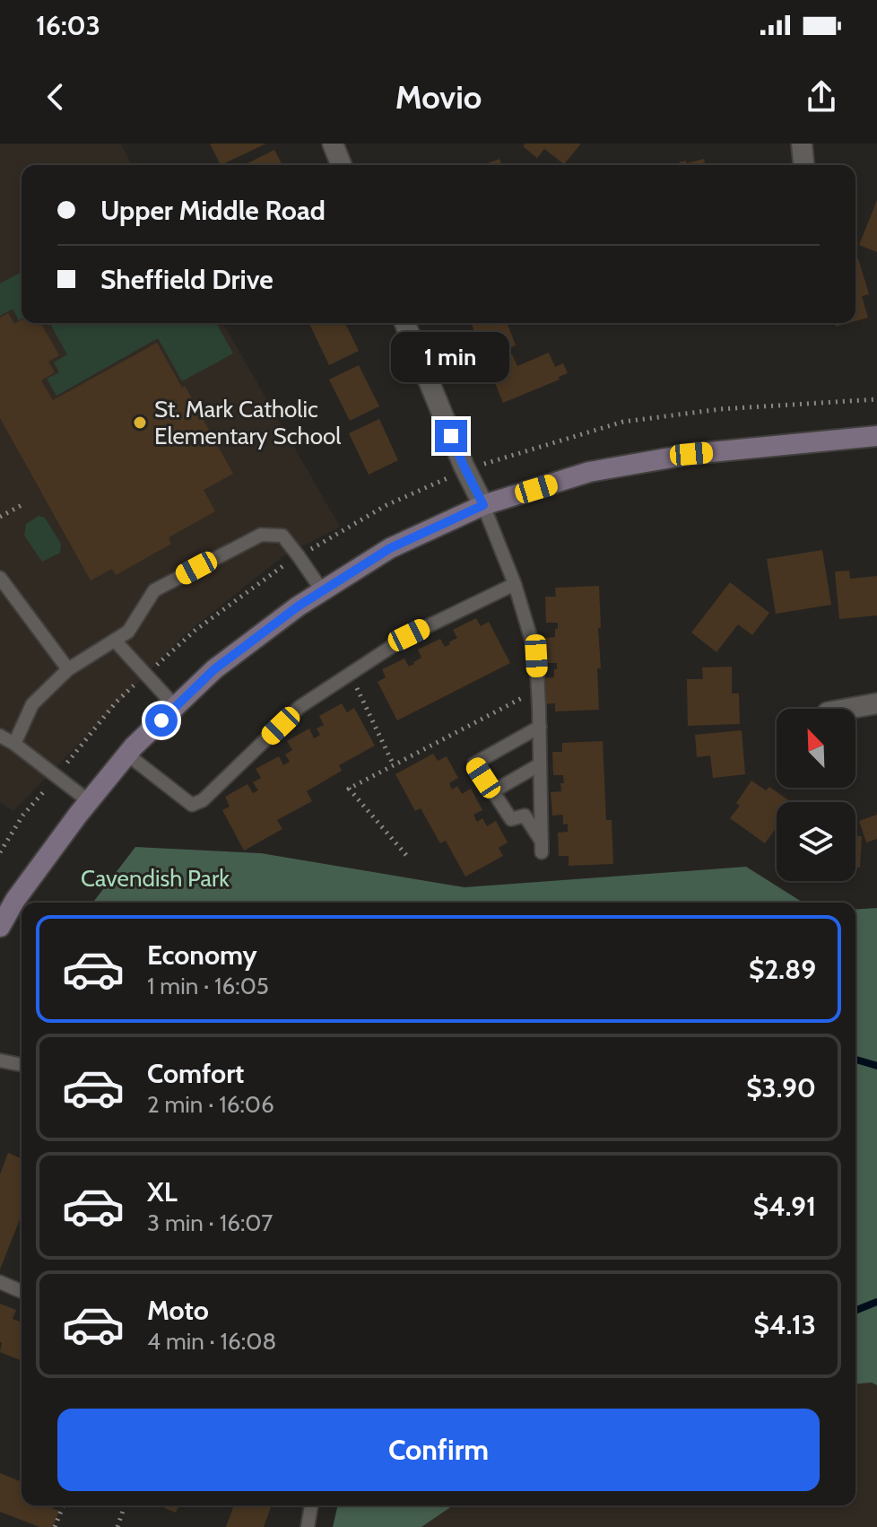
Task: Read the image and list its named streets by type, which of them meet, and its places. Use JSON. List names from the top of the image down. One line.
{"parks":["Cavendish Park"],"places":["St. Mark Catholic Elementary School"],"north":"top left","page":{"status":"16:03","header":"Movio","banner":["Upper Middle Road","Sheffield Drive"],"bubble":"1 min","list":[{"name":"Economy","note":"1 min · 16:05","value":"$2.89"},{"name":"Comfort","note":"2 min · 16:06","value":"$3.90"},{"name":"XL","note":"3 min · 16:07","value":"$4.91"},{"name":"Moto","note":"4 min · 16:08","value":"$4.13"}],"buttons":"Confirm"}}
